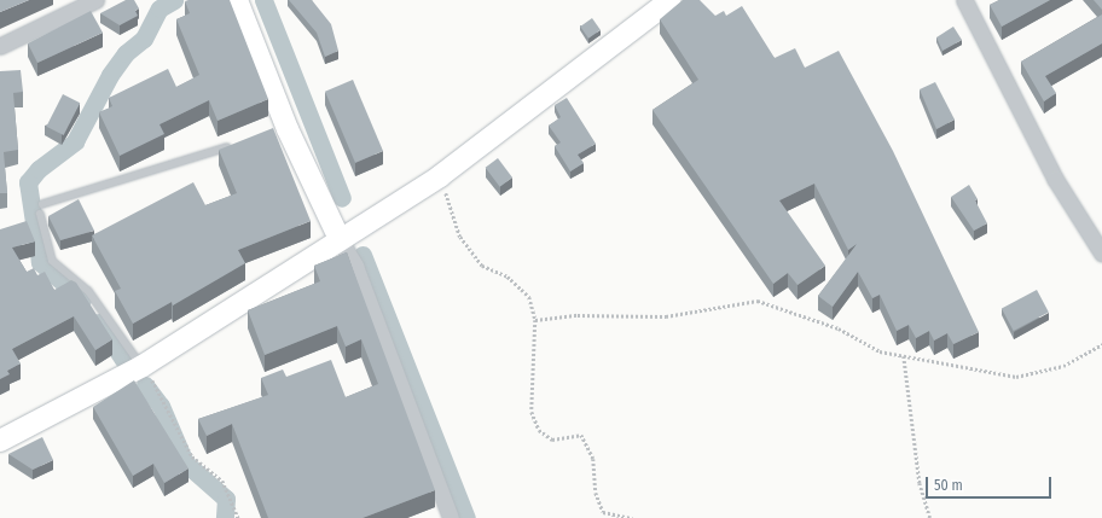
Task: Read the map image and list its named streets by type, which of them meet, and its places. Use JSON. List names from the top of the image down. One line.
{"scale_bar":"50 m"}
